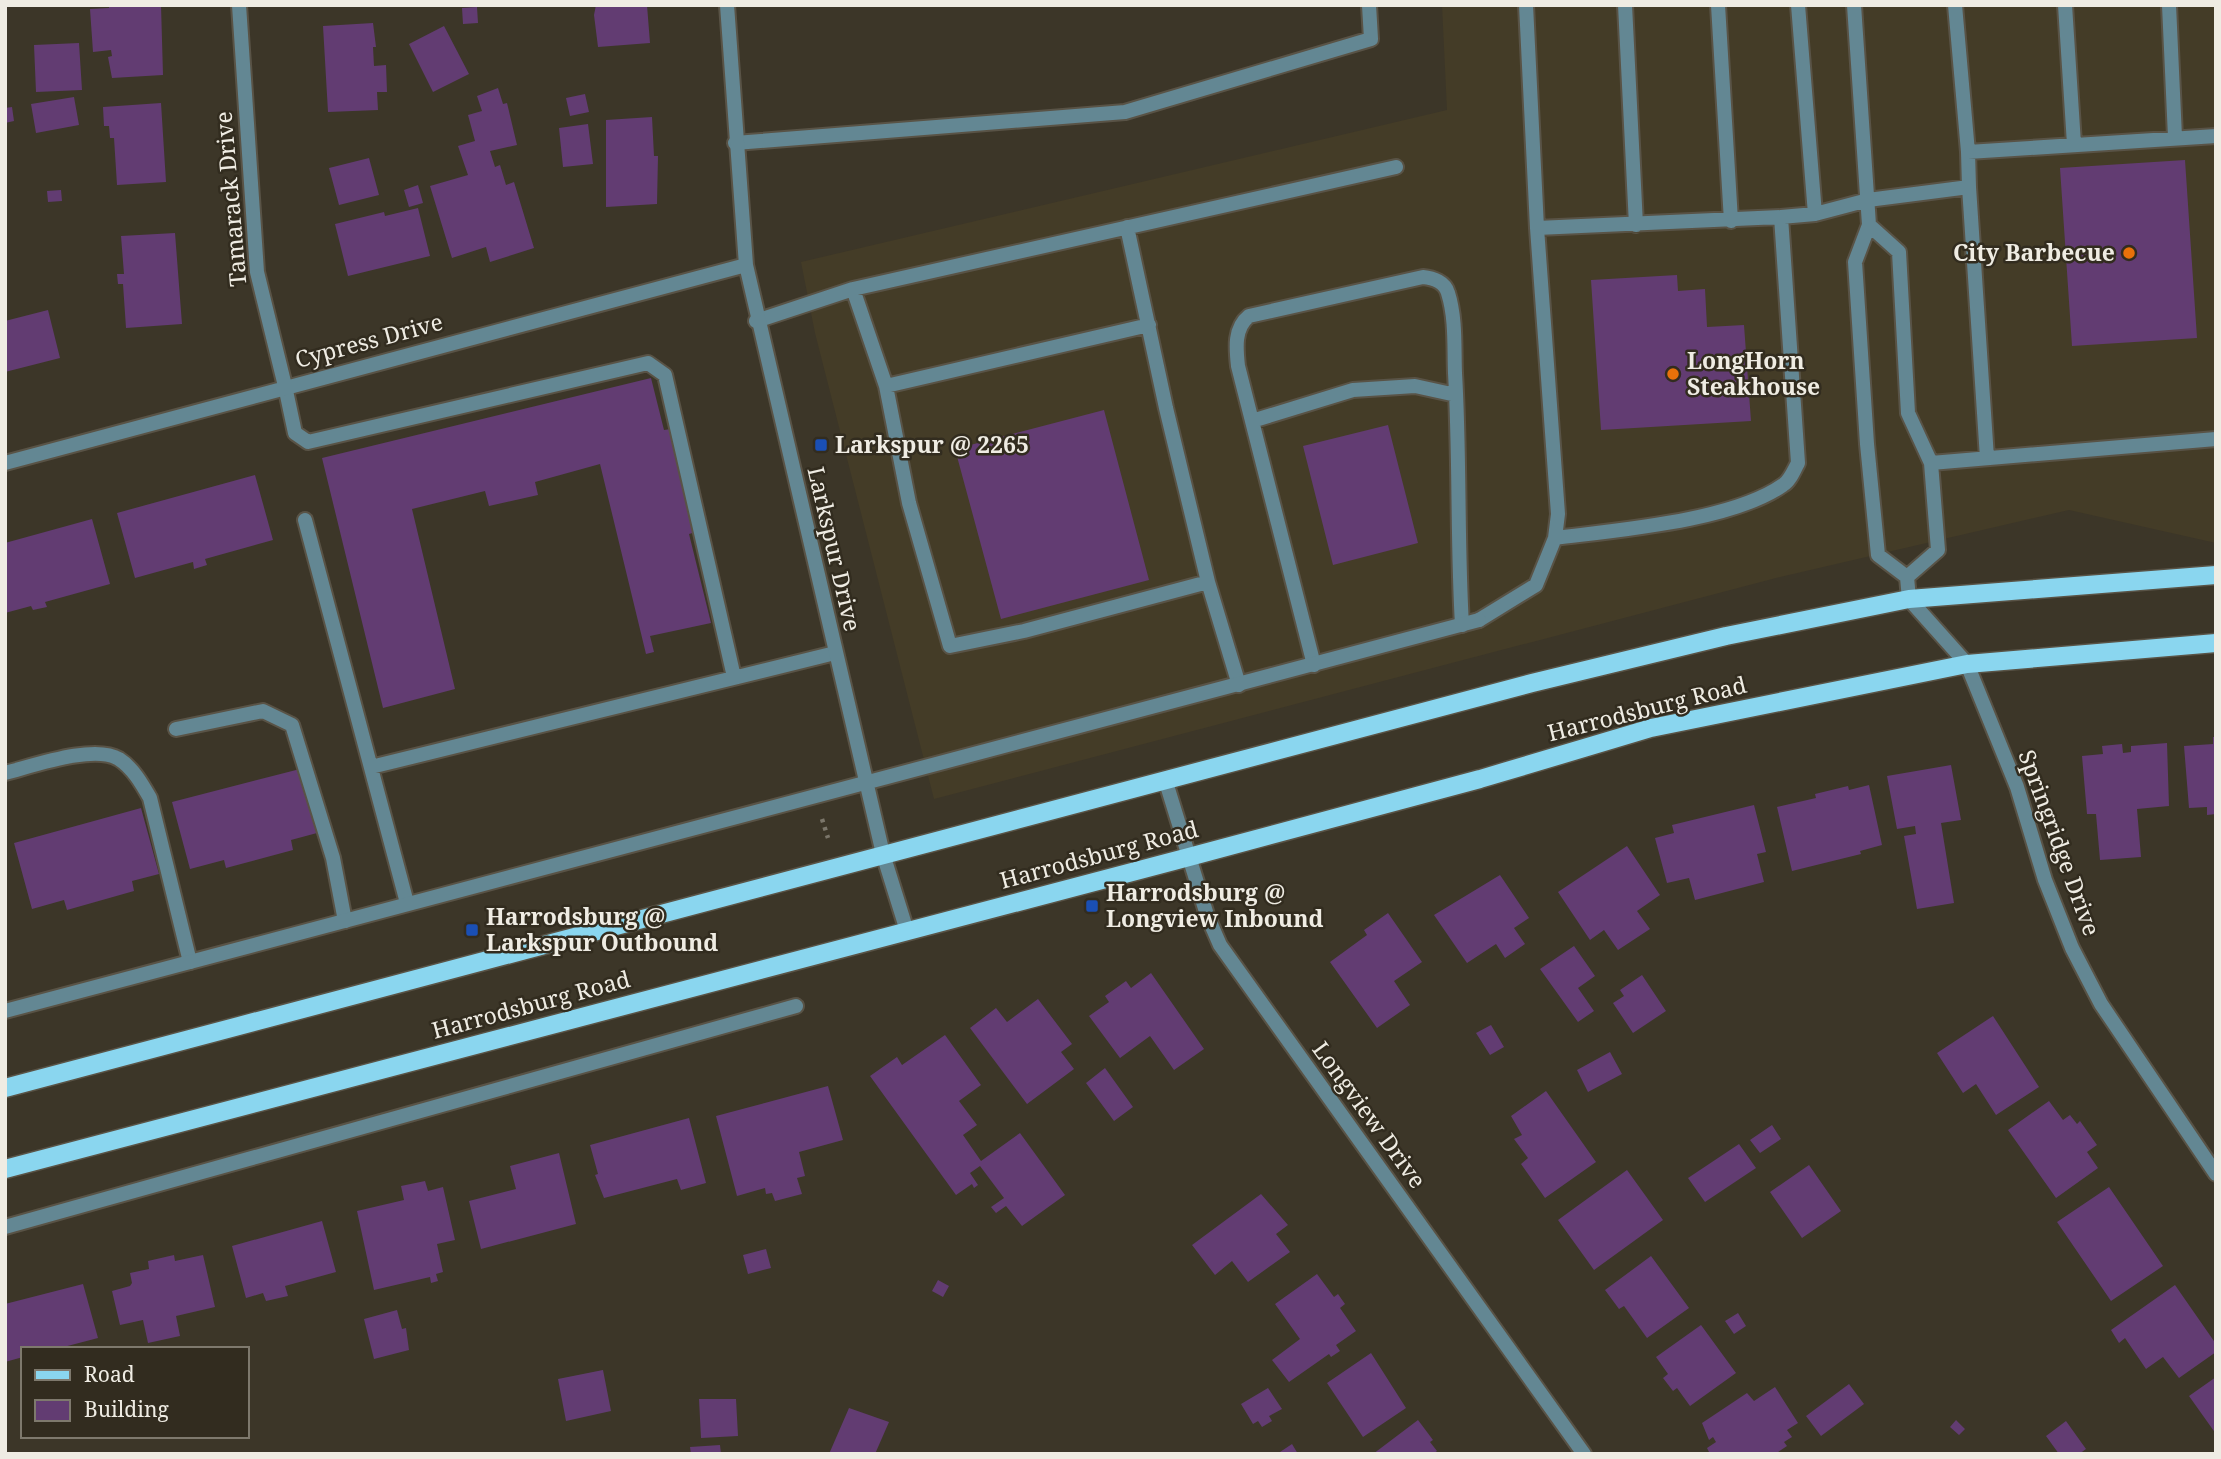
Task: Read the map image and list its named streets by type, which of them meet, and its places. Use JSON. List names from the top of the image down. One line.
{"streets":{"main road":["Harrodsburg Road"],"street":["Tamarack Drive","Cypress Drive","Larkspur Drive","Springridge Drive","Longview Drive"]},"crossings":[["Tamarack Drive","Cypress Drive"],["Cypress Drive","Larkspur Drive"],["Larkspur Drive","Harrodsburg Road"],["Harrodsburg Road","Springridge Drive"],["Harrodsburg Road","Longview Drive"]],"places":{"other":["City Barbecue","LongHorn Steakhouse"],"transit":["Larkspur @ 2265","Harrodsburg @ Longview Inbound","Harrodsburg @ Larkspur Outbound"]},"legend":["Road","Building"]}
